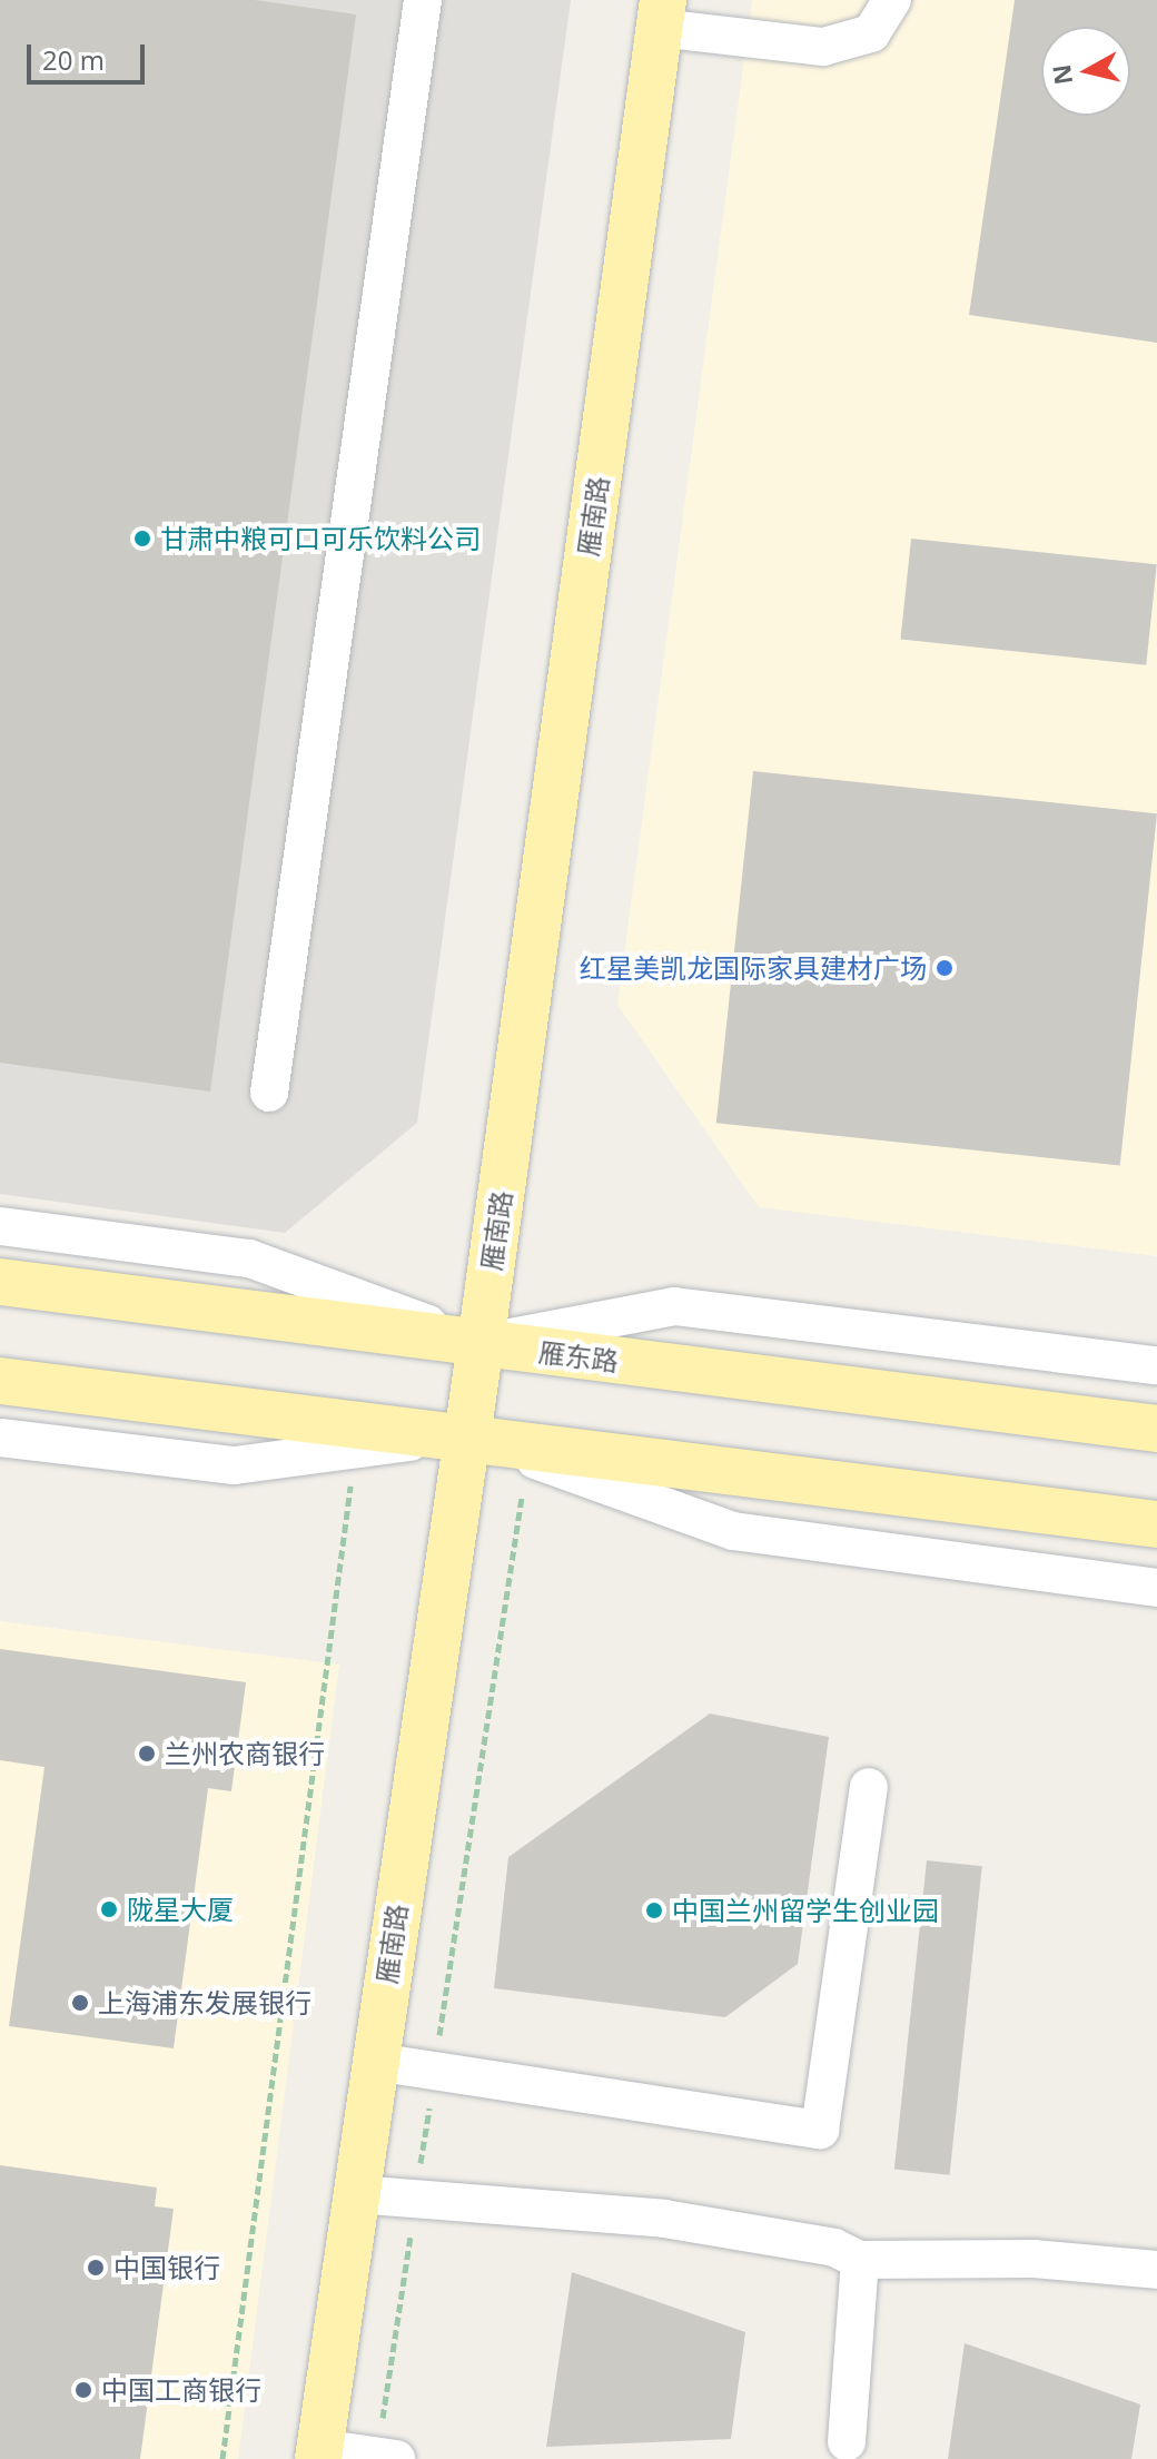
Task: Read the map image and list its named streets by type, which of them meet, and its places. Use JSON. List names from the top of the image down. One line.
{"streets":{"main road":["雁南路","雁东路"]},"crossings":[["雁南路","雁东路"]],"places":["甘肃中粮可口可乐饮料公司","红星美凯龙国际家具建材广场","兰州农商银行","陇星大厦","中国兰州留学生创业园","上海浦东发展银行","中国银行","中国工商银行"],"scale_bar":"20 m","north":"left"}
